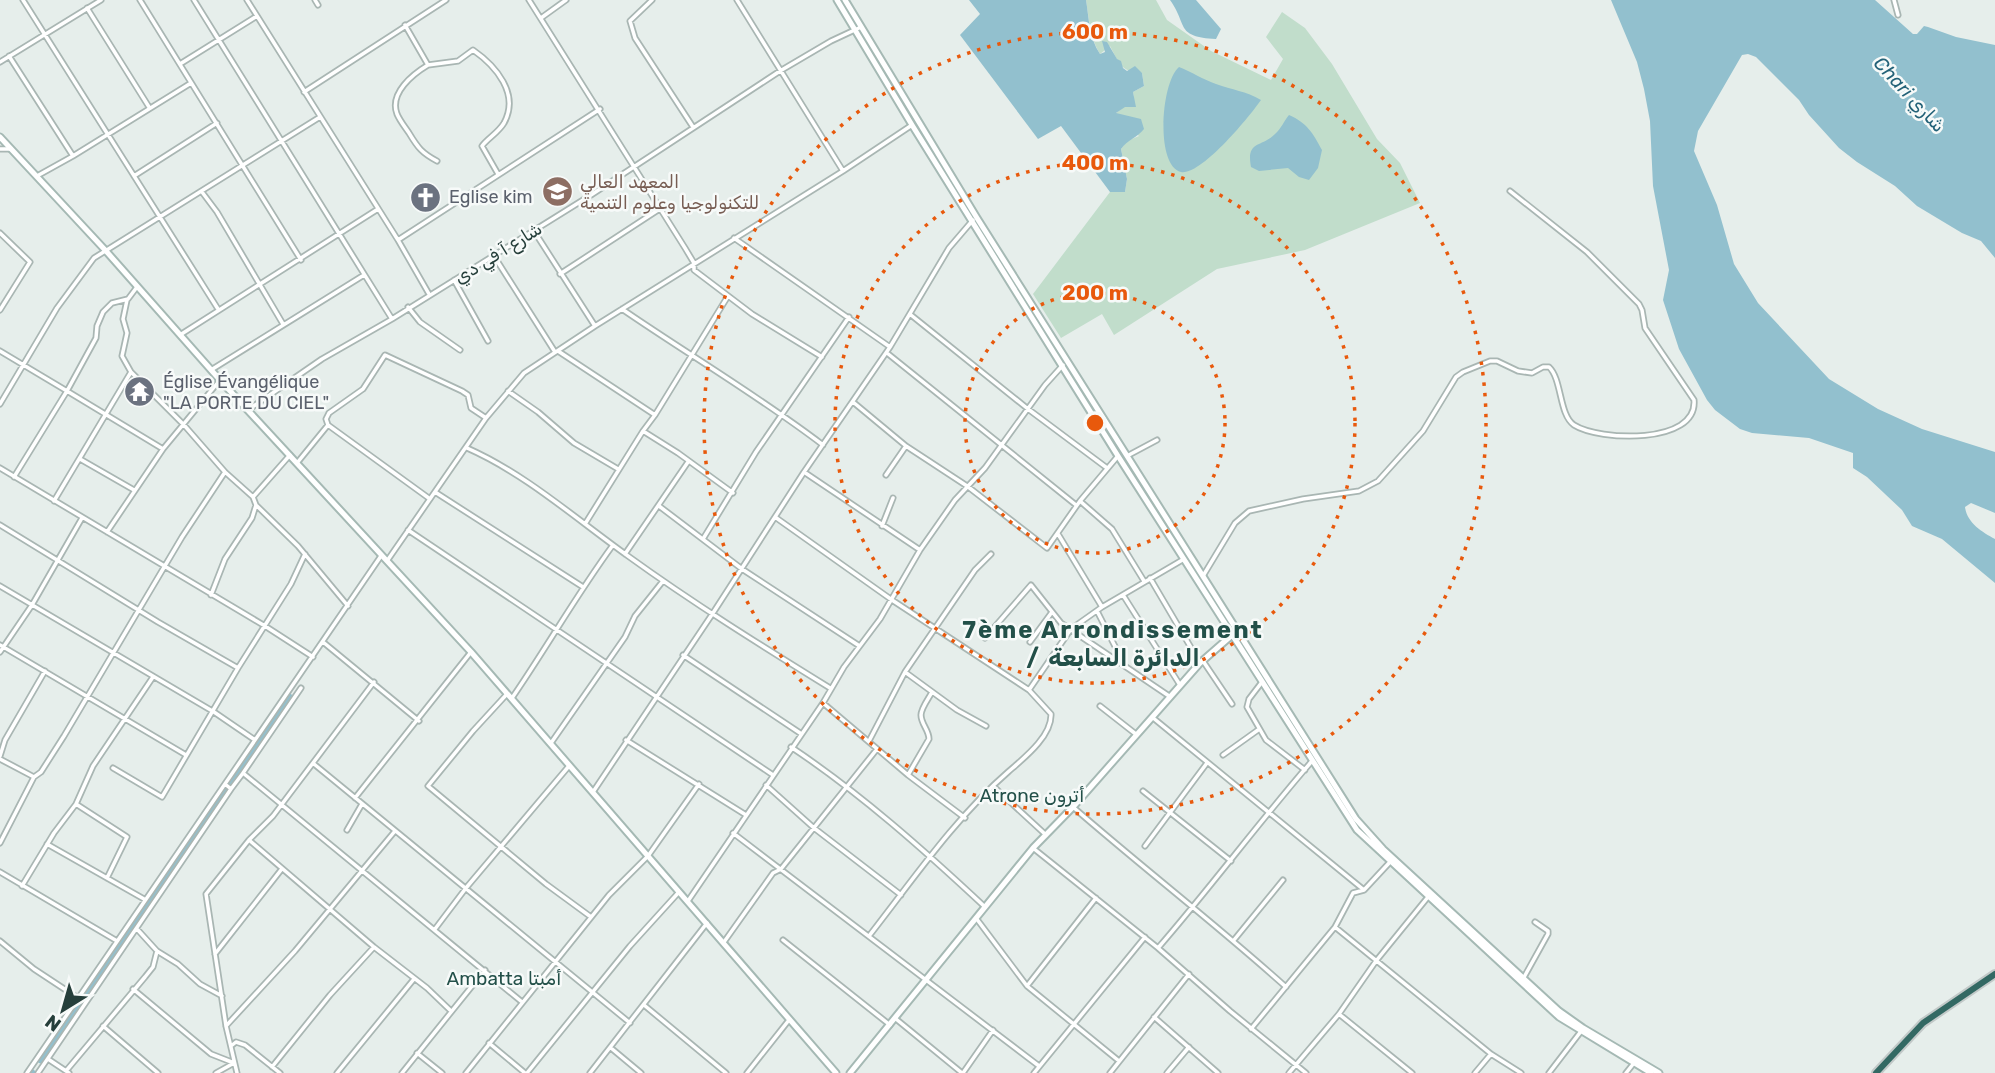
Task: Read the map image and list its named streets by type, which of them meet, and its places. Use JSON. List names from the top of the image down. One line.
{"streets":{"street":["شارع آ في دي"]},"districts":["7ème Arrondissement / الدائرة السابعة","Atrone أترون","Ambatta أمبتا"],"water":["Chari شاري"],"places":{"school or university":["المعهد العالي للتكنولوجيا وعلوم التنمية"],"church":["Eglise kim"],"temple":["Église Évangélique \"LA PORTE DU CIEL\""]},"north":"bottom left","rings":["600 m","400 m","200 m"]}
